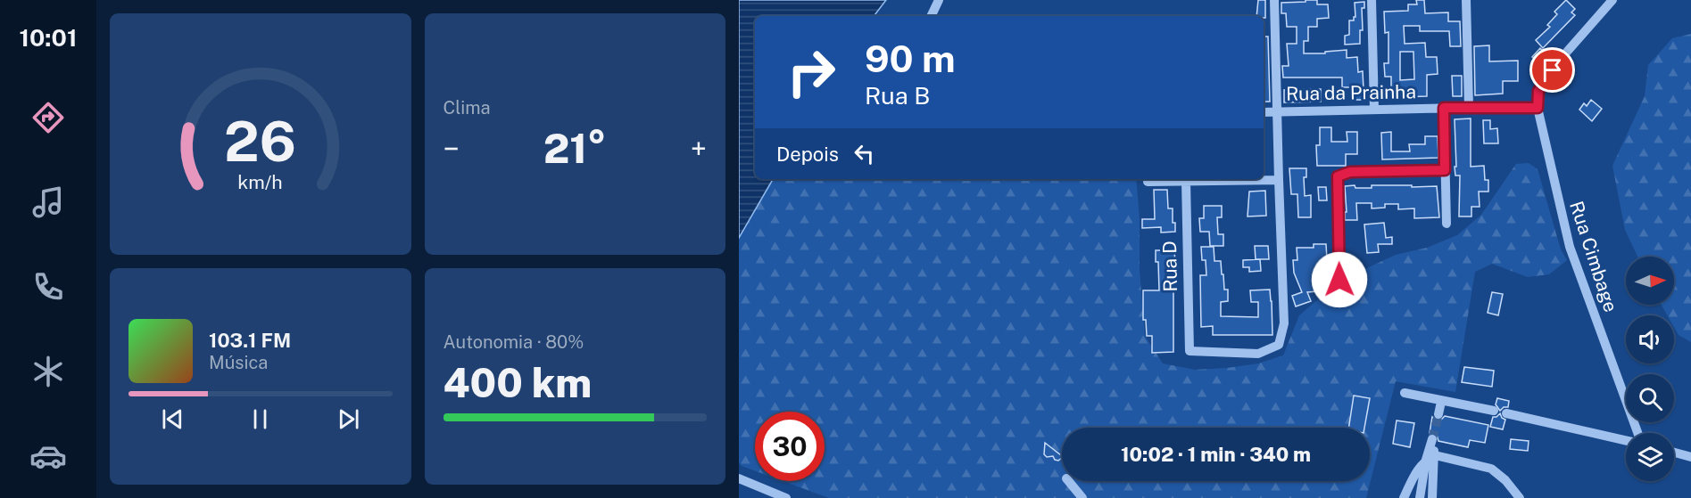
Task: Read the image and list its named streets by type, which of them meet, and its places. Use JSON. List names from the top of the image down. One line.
{"streets":{"street":["Rua da Prainha","Rua Cimbage","Rua D"]},"crossings":[["Rua da Prainha","Rua Cimbage"]],"north":"right","page":{"tabs":"10:01","tile":["Clima",["Autonomia · 80%","400 km"]],"turn":["90 m","Rua B"],"heat":["−","21°","+"],"then":"Depois","song":["103.1 FM","Música"],"limit":"30","trip":"10:02 · 1 min · 340 m","gauge":["26","km/h"]}}
